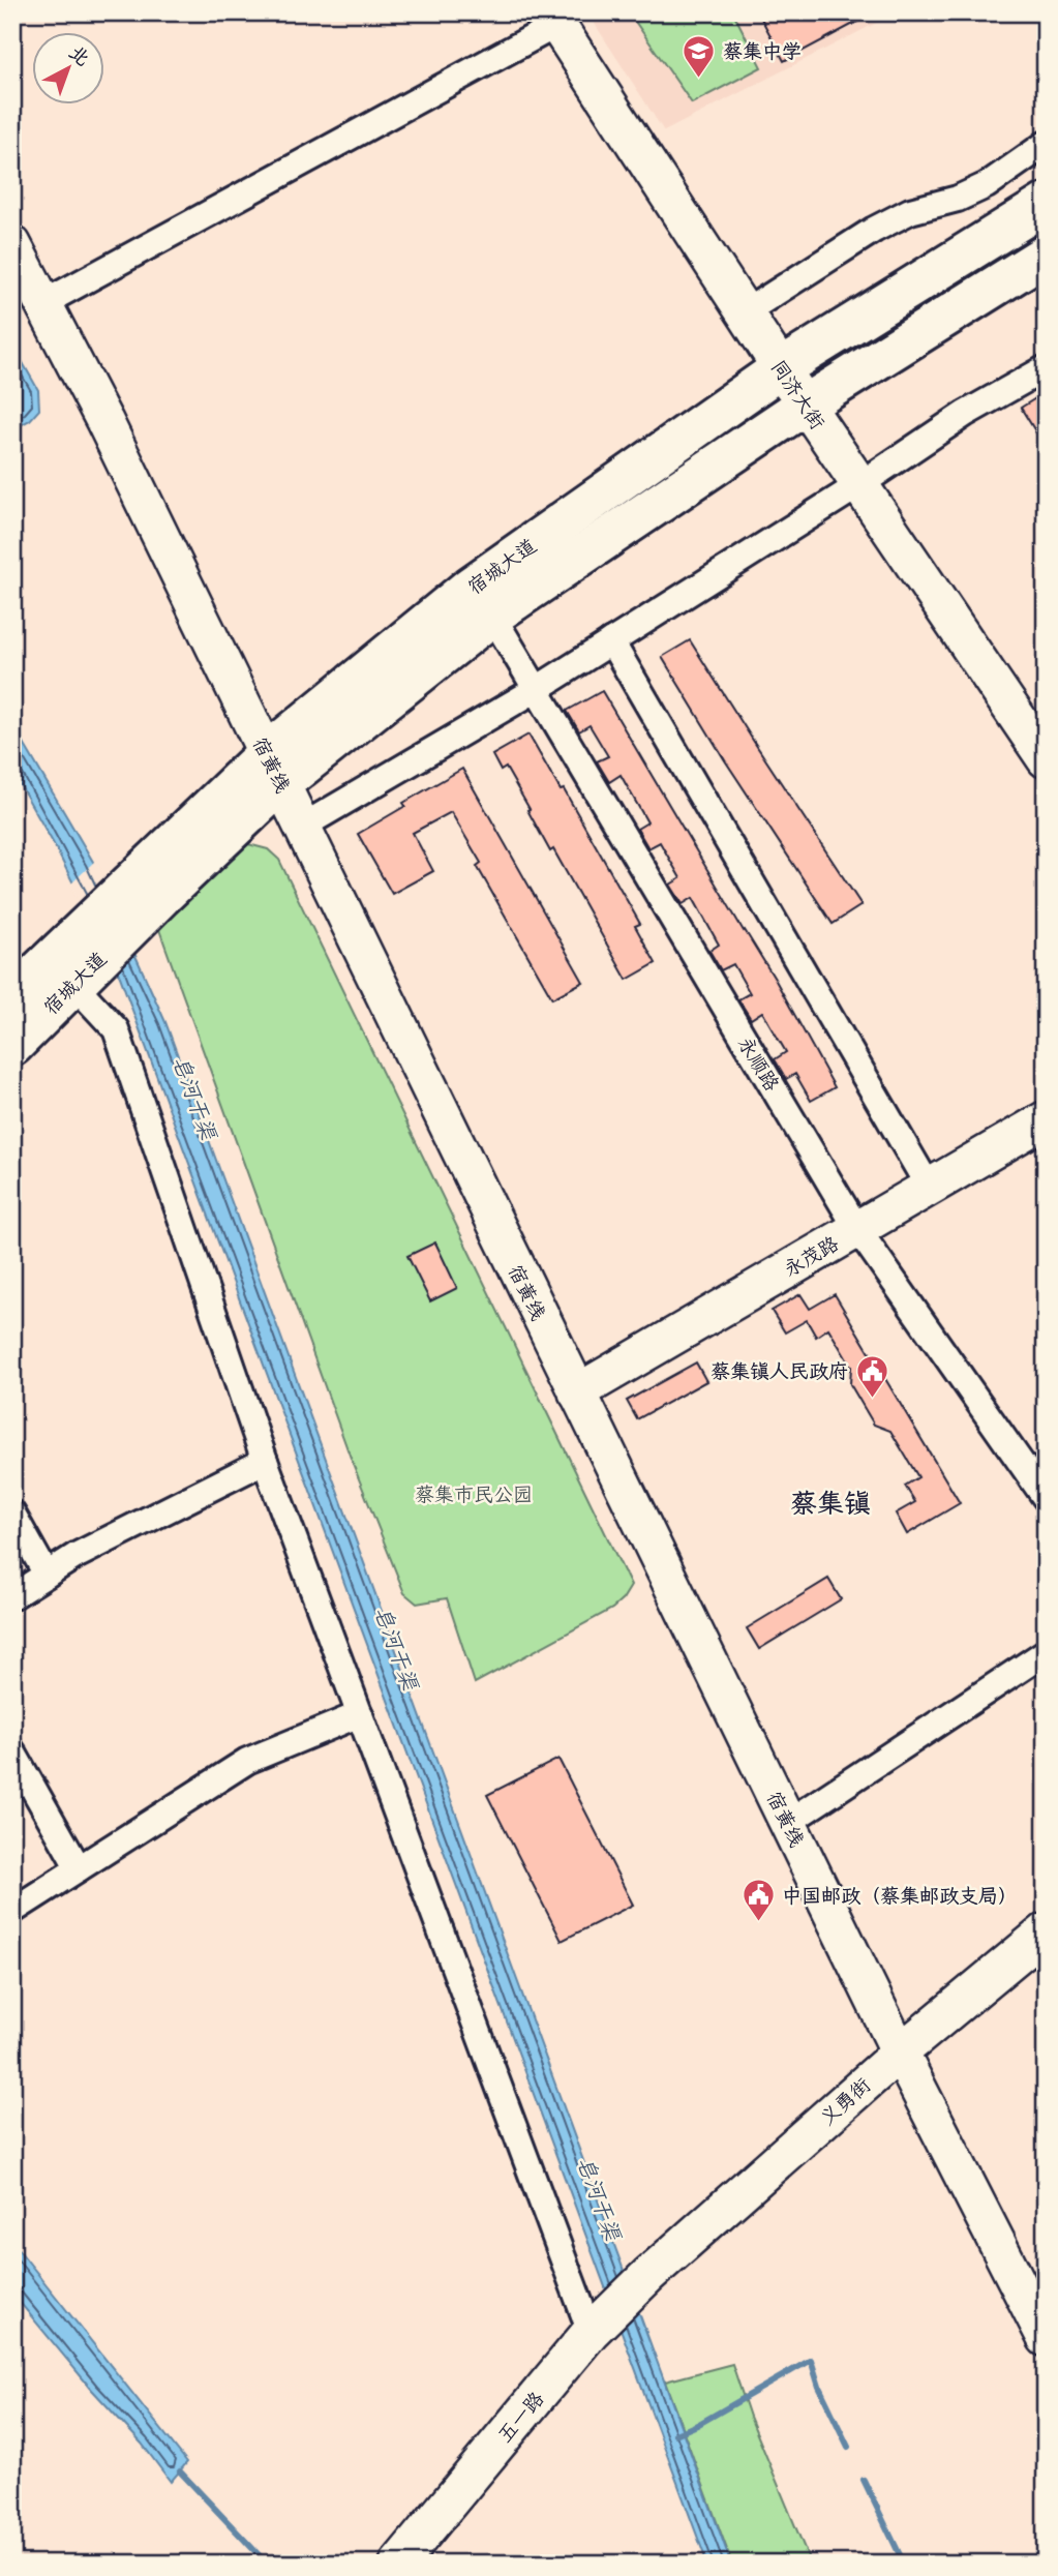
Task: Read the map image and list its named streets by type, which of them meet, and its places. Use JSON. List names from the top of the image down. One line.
{"streets":{"main road":["宿城大道"],"street":["同济大街","宿黄线","永顺路","永茂路","义勇街","五一路"]},"crossings":[["同济大街","宿城大道"],["宿城大道","宿黄线"],["宿城大道","永顺路"],["宿黄线","永茂路"],["宿黄线","义勇街"],["永顺路","永茂路"],["义勇街","五一路"]],"districts":["蔡集镇"],"water":["皂河干渠"],"parks":["蔡集市民公园"],"places":{"school or university":["蔡集中学"],"public building":["蔡集镇人民政府","中国邮政（蔡集邮政支局）"]},"north":"top right"}
